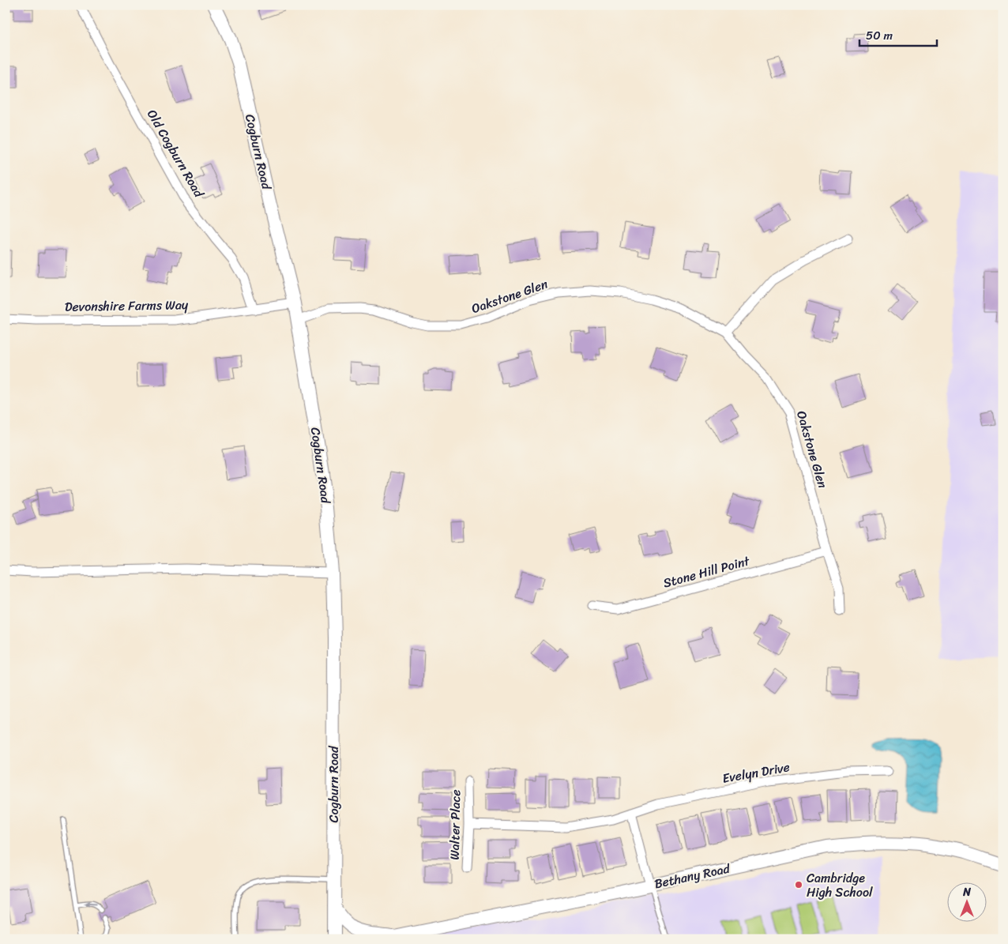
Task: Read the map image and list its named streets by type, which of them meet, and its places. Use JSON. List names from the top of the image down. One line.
{"streets":{"street":["Cogburn Road","Old Cogburn Road","Oakstone Glen","Devonshire Farms Way","Stone Hill Point","Evelyn Drive","Walter Place","Bethany Road"]},"crossings":[["Cogburn Road","Oakstone Glen"],["Cogburn Road","Devonshire Farms Way"],["Old Cogburn Road","Devonshire Farms Way"],["Oakstone Glen","Stone Hill Point"],["Evelyn Drive","Walter Place"]],"places":["Cambridge High School"],"scale_bar":"50 m","north":"top"}
